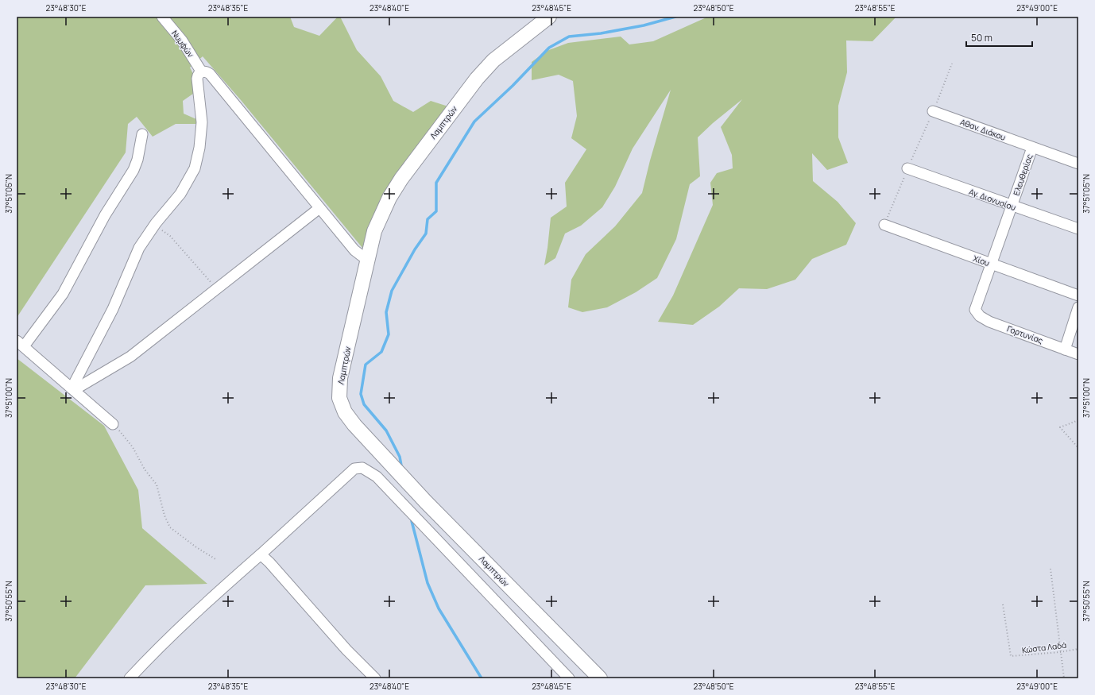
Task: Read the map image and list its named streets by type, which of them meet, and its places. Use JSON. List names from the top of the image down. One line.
{"streets":{"street":["Νυμφών","Λαμπτρών","Αθαν. Διάκου","Ελευθερίας","Αγ. Διονυσίου","Χίου","Γορτυνίας"],"path":["Κώστα Λαδά"]},"crossings":[["Αθαν. Διάκου","Ελευθερίας"],["Ελευθερίας","Αγ. Διονυσίου"],["Ελευθερίας","Χίου"],["Ελευθερίας","Γορτυνίας"]],"scale_bar":"50 m","coordinates":["23°48'30\"E","23°48'35\"E","23°48'40\"E","23°48'45\"E","23°48'50\"E","23°48'55\"E","23°49'00\"E","37°51'05\"N","37°51'00\"N","37°50'55\"N"]}
